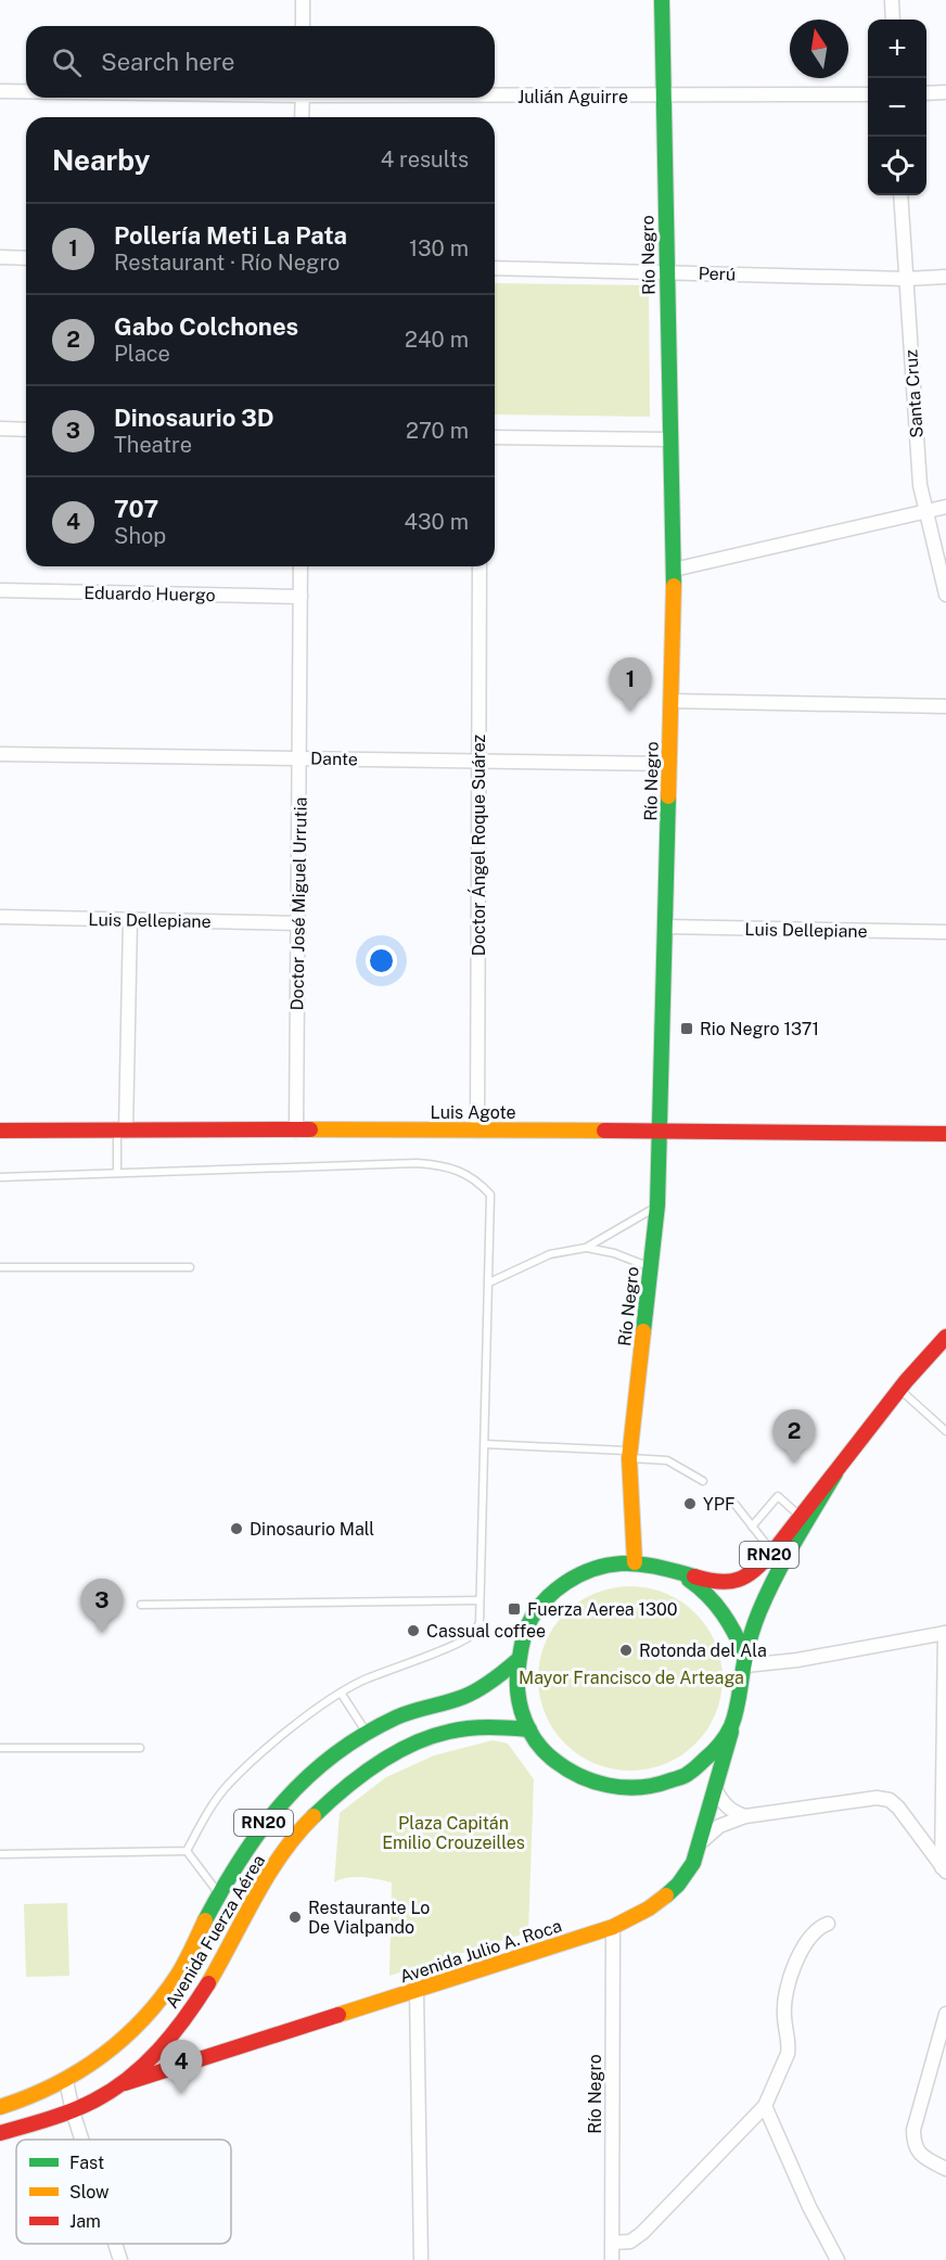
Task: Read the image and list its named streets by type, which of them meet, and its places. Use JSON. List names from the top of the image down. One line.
{"streets":{"main road":["Río Negro","Luis Agote","RN20","Avenida Fuerza Aérea","Avenida Julio A. Roca"],"street":["Julián Aguirre","Perú","Santa Cruz","Eduardo Huergo","Dante","Doctor Ángel Roque Suárez","Doctor José Miguel Urrutia","Luis Dellepiane"]},"crossings":[["Julián Aguirre","Río Negro"],["Río Negro","Perú"],["Río Negro","Dante"],["Río Negro","Luis Dellepiane"],["Río Negro","Luis Agote"],["Río Negro","Avenida Fuerza Aérea"],["Río Negro","Avenida Julio A. Roca"],["Perú","Santa Cruz"],["Eduardo Huergo","Doctor José Miguel Urrutia"],["Dante","Doctor Ángel Roque Suárez"],["Dante","Doctor José Miguel Urrutia"],["Doctor Ángel Roque Suárez","Luis Agote"],["Doctor José Miguel Urrutia","Luis Dellepiane"],["Doctor José Miguel Urrutia","Luis Agote"],["Avenida Fuerza Aérea","Avenida Julio A. Roca"]],"parks":["Mayor Francisco de Arteaga","Plaza Capitán Emilio Crouzeilles"],"places":{"transit":["Rio Negro 1371","Fuerza Aerea 1300"],"other":["YPF","Dinosaurio Mall","Cassual coffee","Rotonda del Ala","Restaurante Lo De Vialpando"]},"legend":["Fast","Slow","Jam"],"north":"top","page":{"map_buttons":["+","−"],"search":"Search here","heading":["Nearby","4 results"],"list":[{"mark":"1","name":"Pollería Meti La Pata","note":"Restaurant · Río Negro","value":"130 m"},{"mark":"2","name":"Gabo Colchones","note":"Place","value":"240 m"},{"mark":"3","name":"Dinosaurio 3D","note":"Theatre","value":"270 m"},{"mark":"4","name":"707","note":"Shop","value":"430 m"}],"pins":["1","2","3","4"]}}
